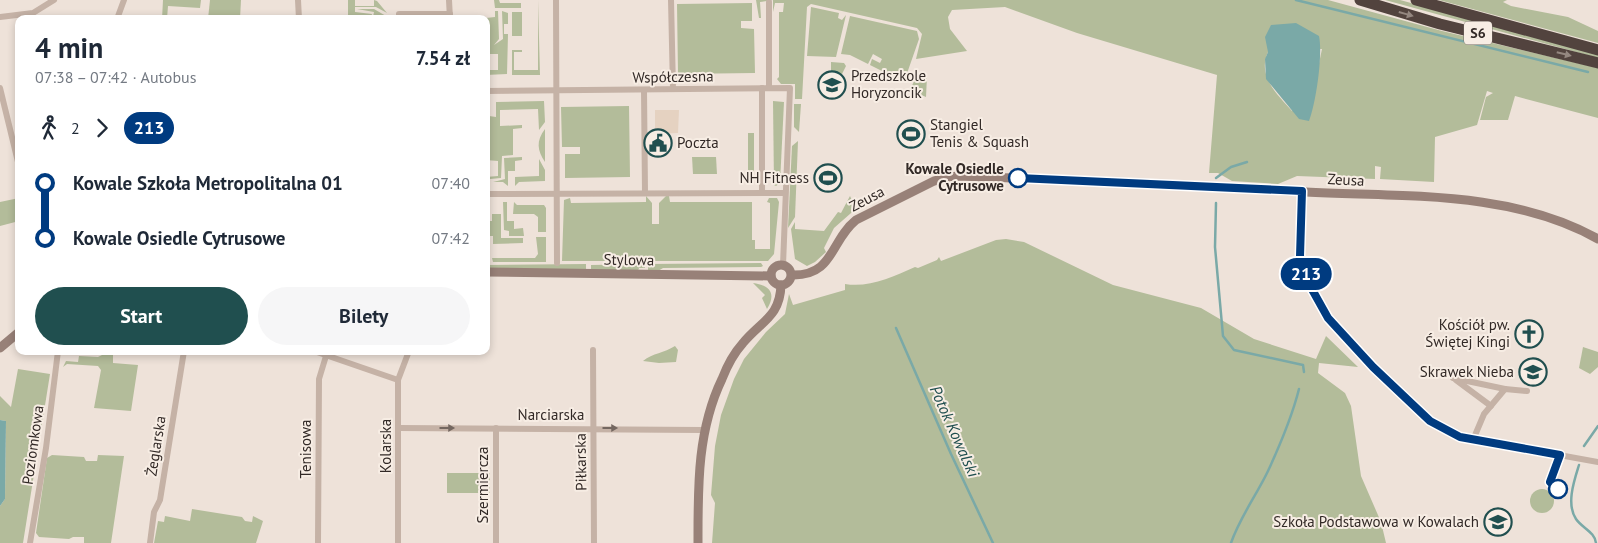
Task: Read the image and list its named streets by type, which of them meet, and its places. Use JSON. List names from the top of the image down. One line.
{"streets":{"highway":["S6"],"street":["Współczesna","Zeusa","Stylowa","Narciarska","Poziomkowa","Żeglarska","Kolarska","Tenisowa","Piłkarska","Szermiercza"]},"crossings":[["Zeusa","Stylowa"],["Narciarska","Kolarska"],["Narciarska","Piłkarska"],["Narciarska","Szermiercza"]],"one_way":["Narciarska"],"water":["Potok Kowalski"],"places":{"school or university":["Przedszkole Horyzoncik","Skrawek Nieba","Szkoła Podstawowa w Kowalach"],"sports":["Stangiel Tenis & Squash","NH Fitness"],"public building":["Poczta"],"other":["Kowale Osiedle Cytrusowe"],"church":["Kościół pw. Świętej Kingi"]},"lines":["bus line 213"],"page":{"on_map":"213","heading":["4 min","07:38 – 07:42 · Autobus","7.54 zł"],"legs":["2","213"],"list":[{"name":"Kowale Szkoła Metropolitalna 01","value":"07:40"},{"name":"Kowale Osiedle Cytrusowe","value":"07:42"}],"buttons":["Start","Bilety"]}}
